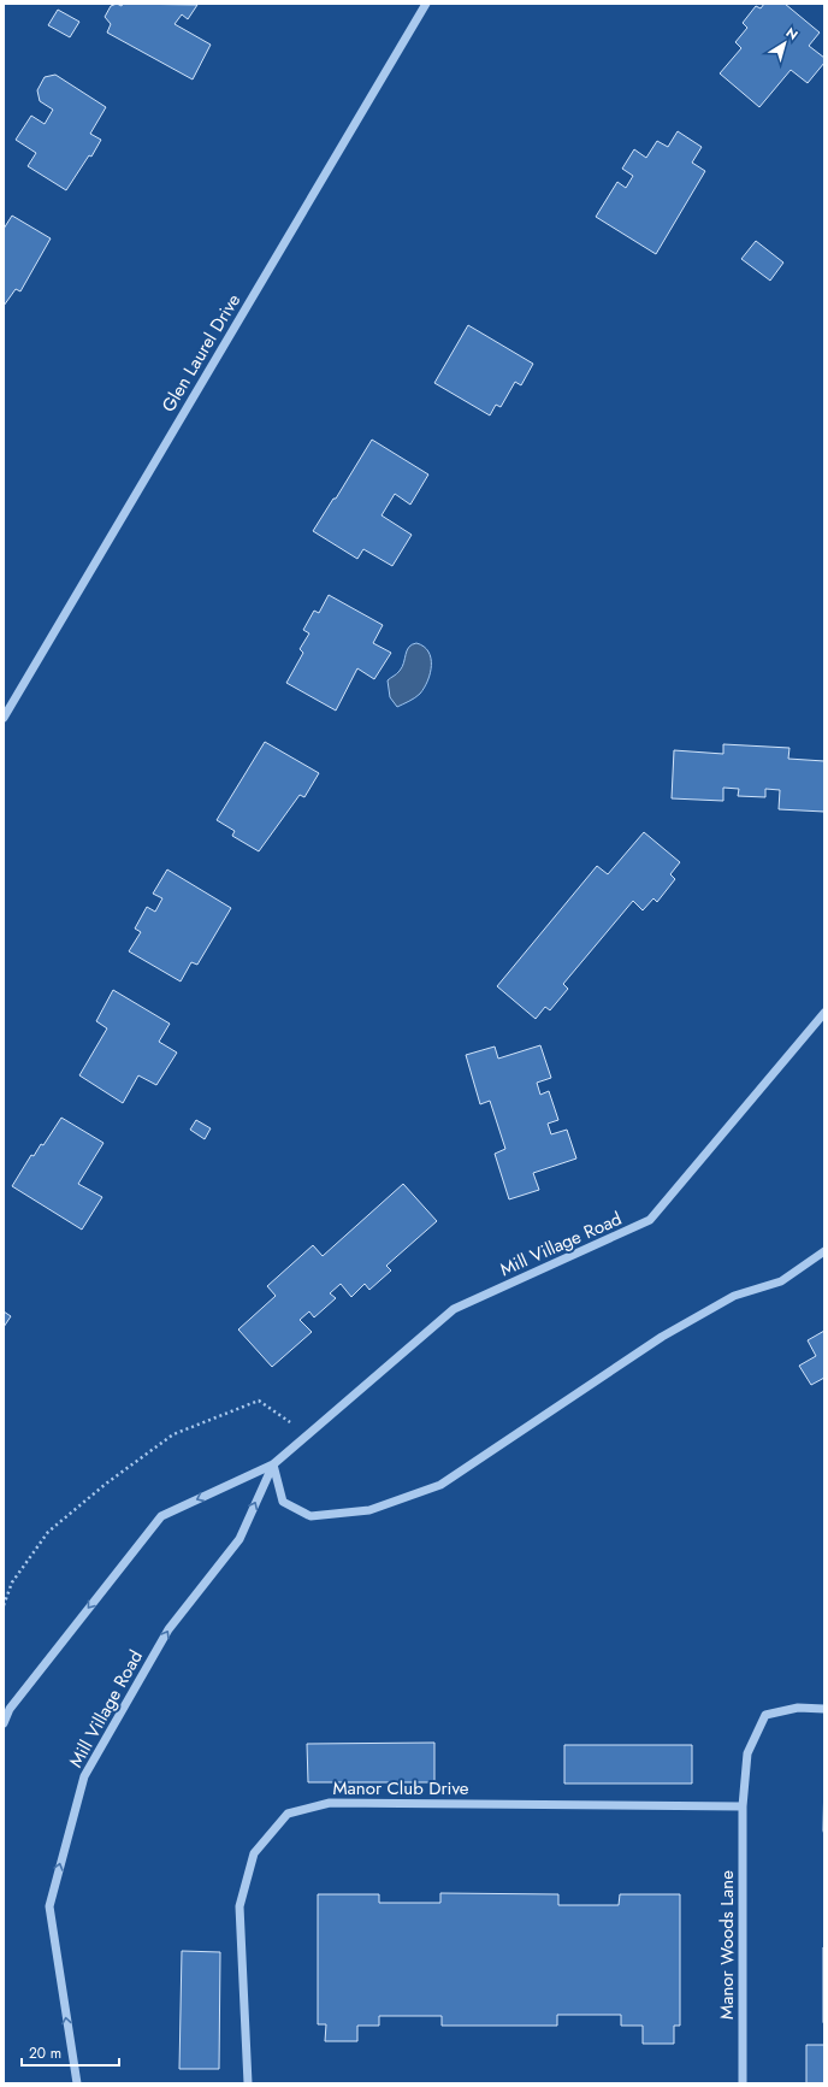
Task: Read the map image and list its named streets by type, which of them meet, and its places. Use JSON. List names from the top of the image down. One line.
{"streets":{"street":["Glen Laurel Drive","Mill Village Road","Manor Club Drive","Manor Woods Lane"]},"crossings":[["Manor Club Drive","Manor Woods Lane"]],"scale_bar":"20 m","north":"top right"}
